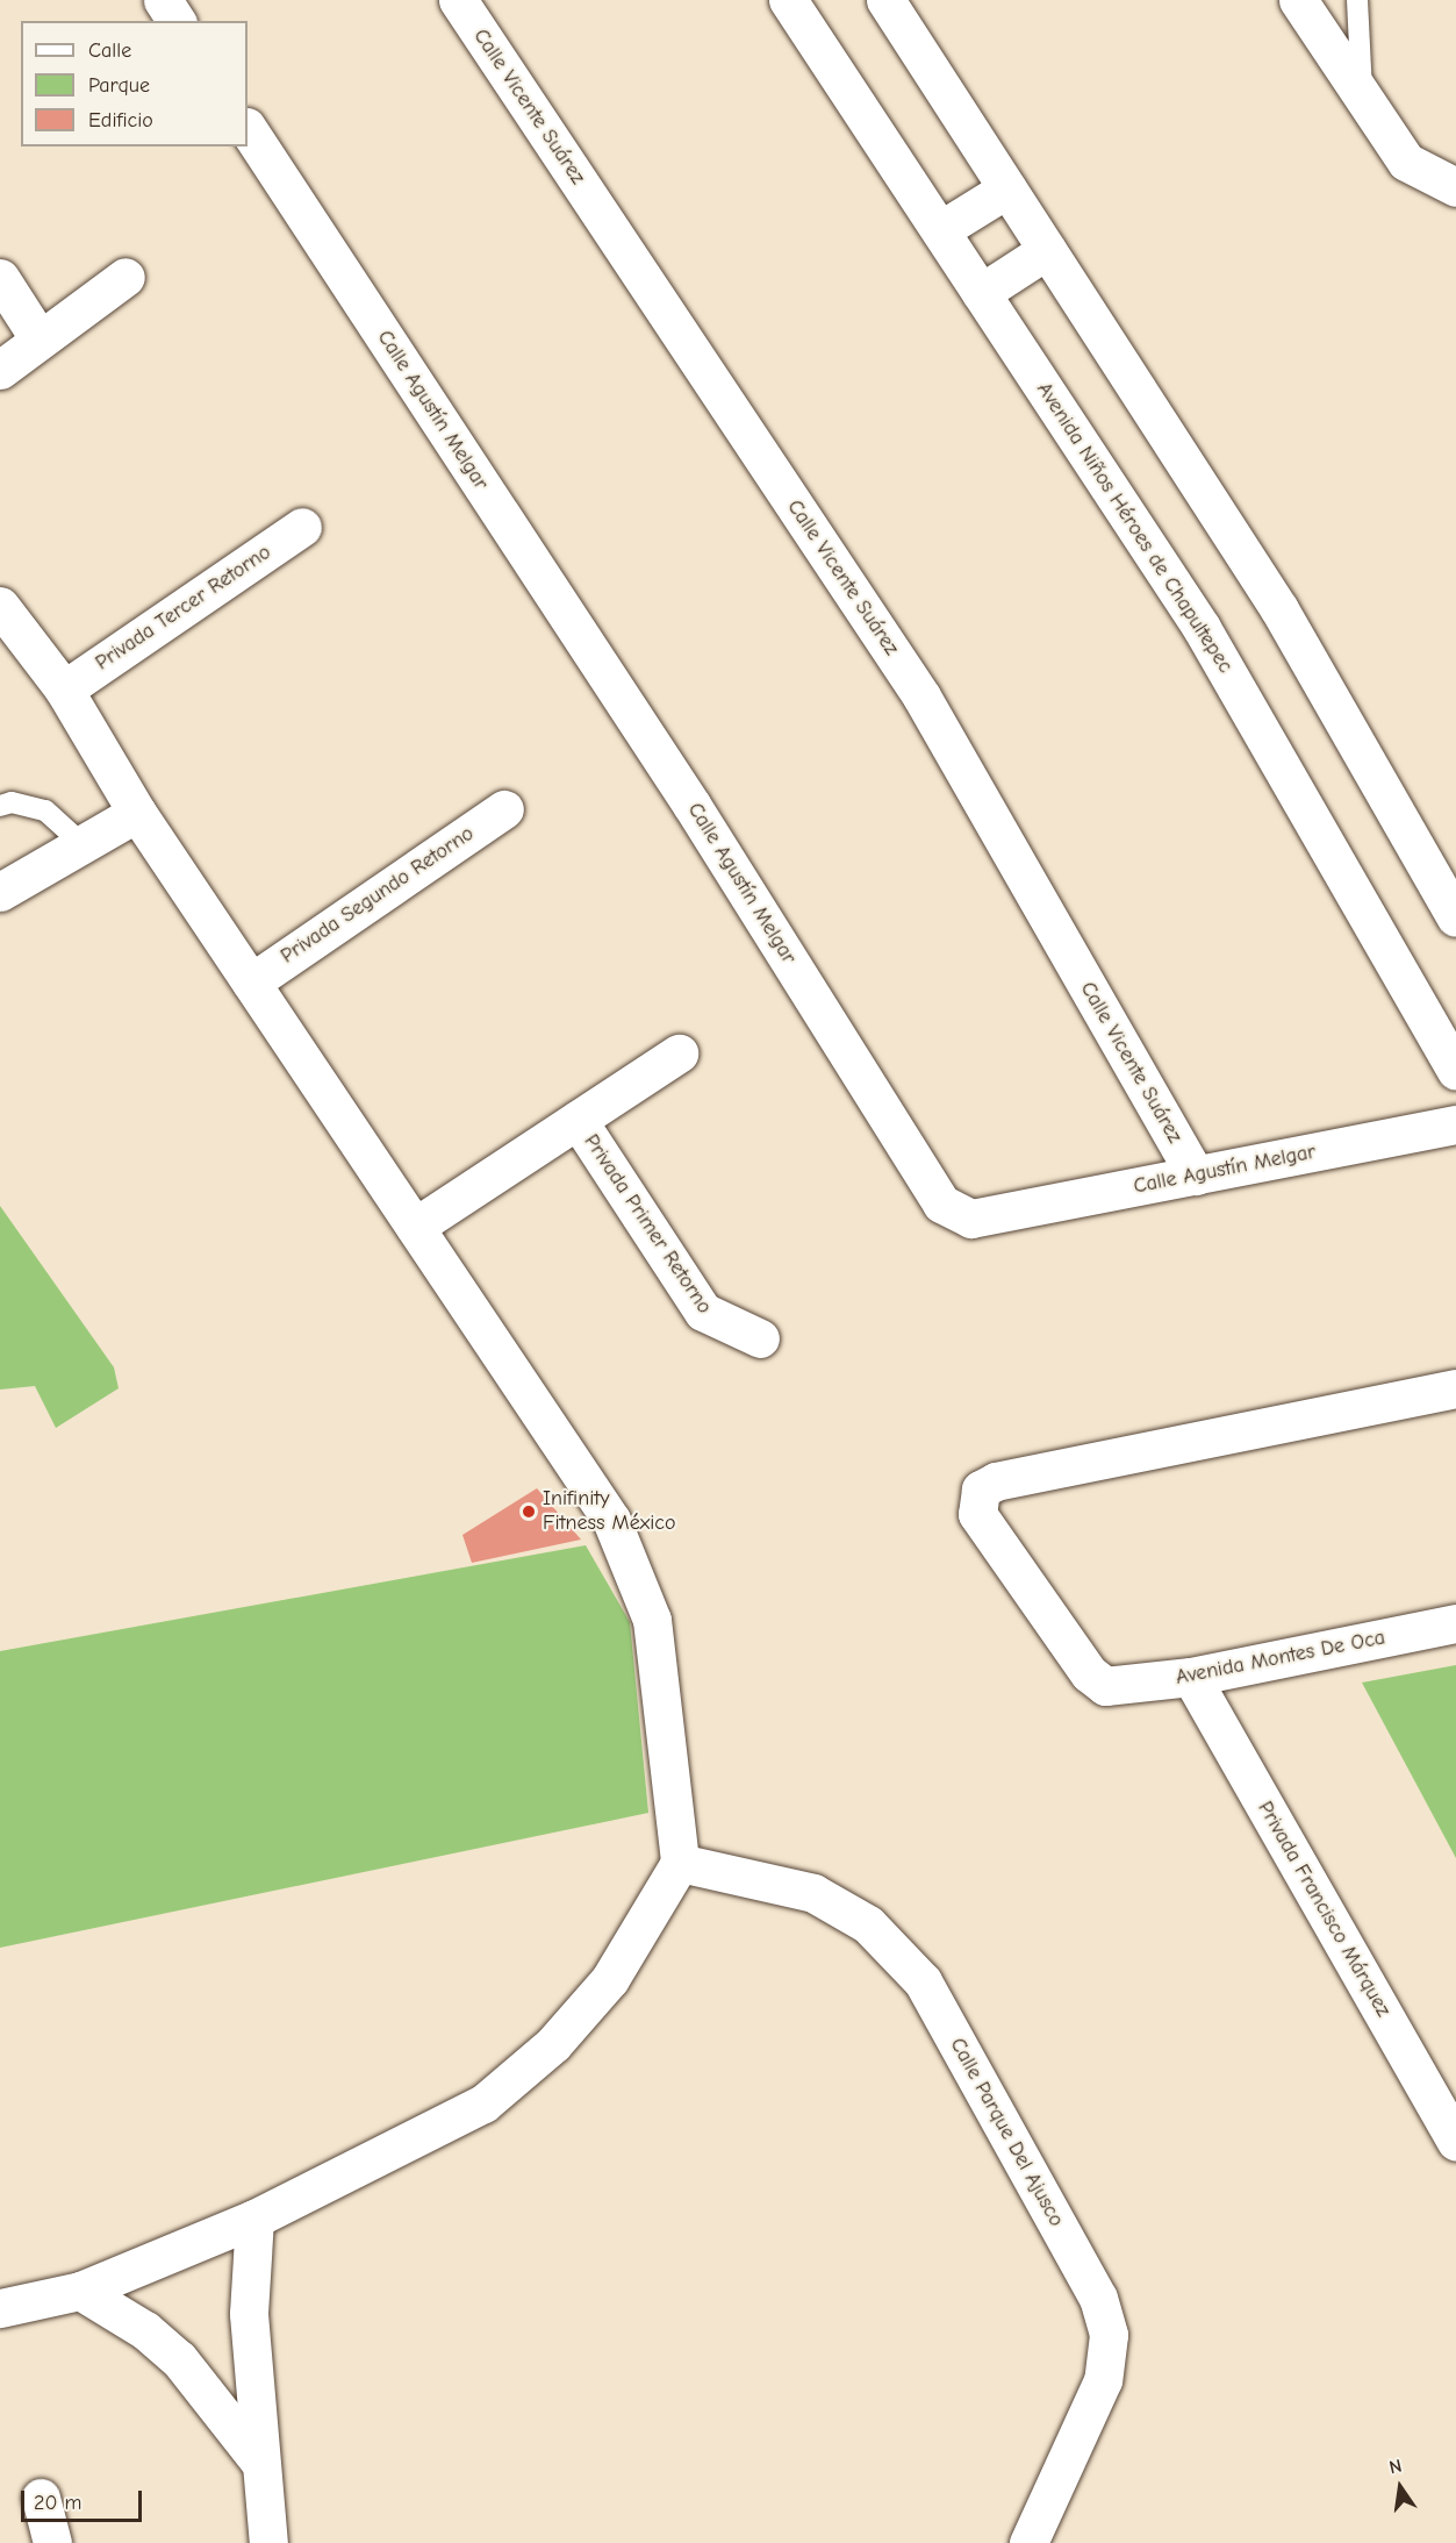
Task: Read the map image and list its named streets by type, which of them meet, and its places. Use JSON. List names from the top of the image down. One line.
{"streets":{"street":["Calle Vicente Suárez","Calle Agustín Melgar","Avenida Niños Héroes de Chapultepec","Privada Tercer Retorno","Privada Segundo Retorno","Privada Primer Retorno","Avenida Montes De Oca","Privada Francisco Márquez","Calle Parque Del Ajusco"]},"crossings":[["Calle Vicente Suárez","Calle Agustín Melgar"],["Avenida Montes De Oca","Privada Francisco Márquez"]],"places":["Inifinity Fitness México"],"legend":["Calle","Parque","Edificio"],"scale_bar":"20 m","north":"top"}
